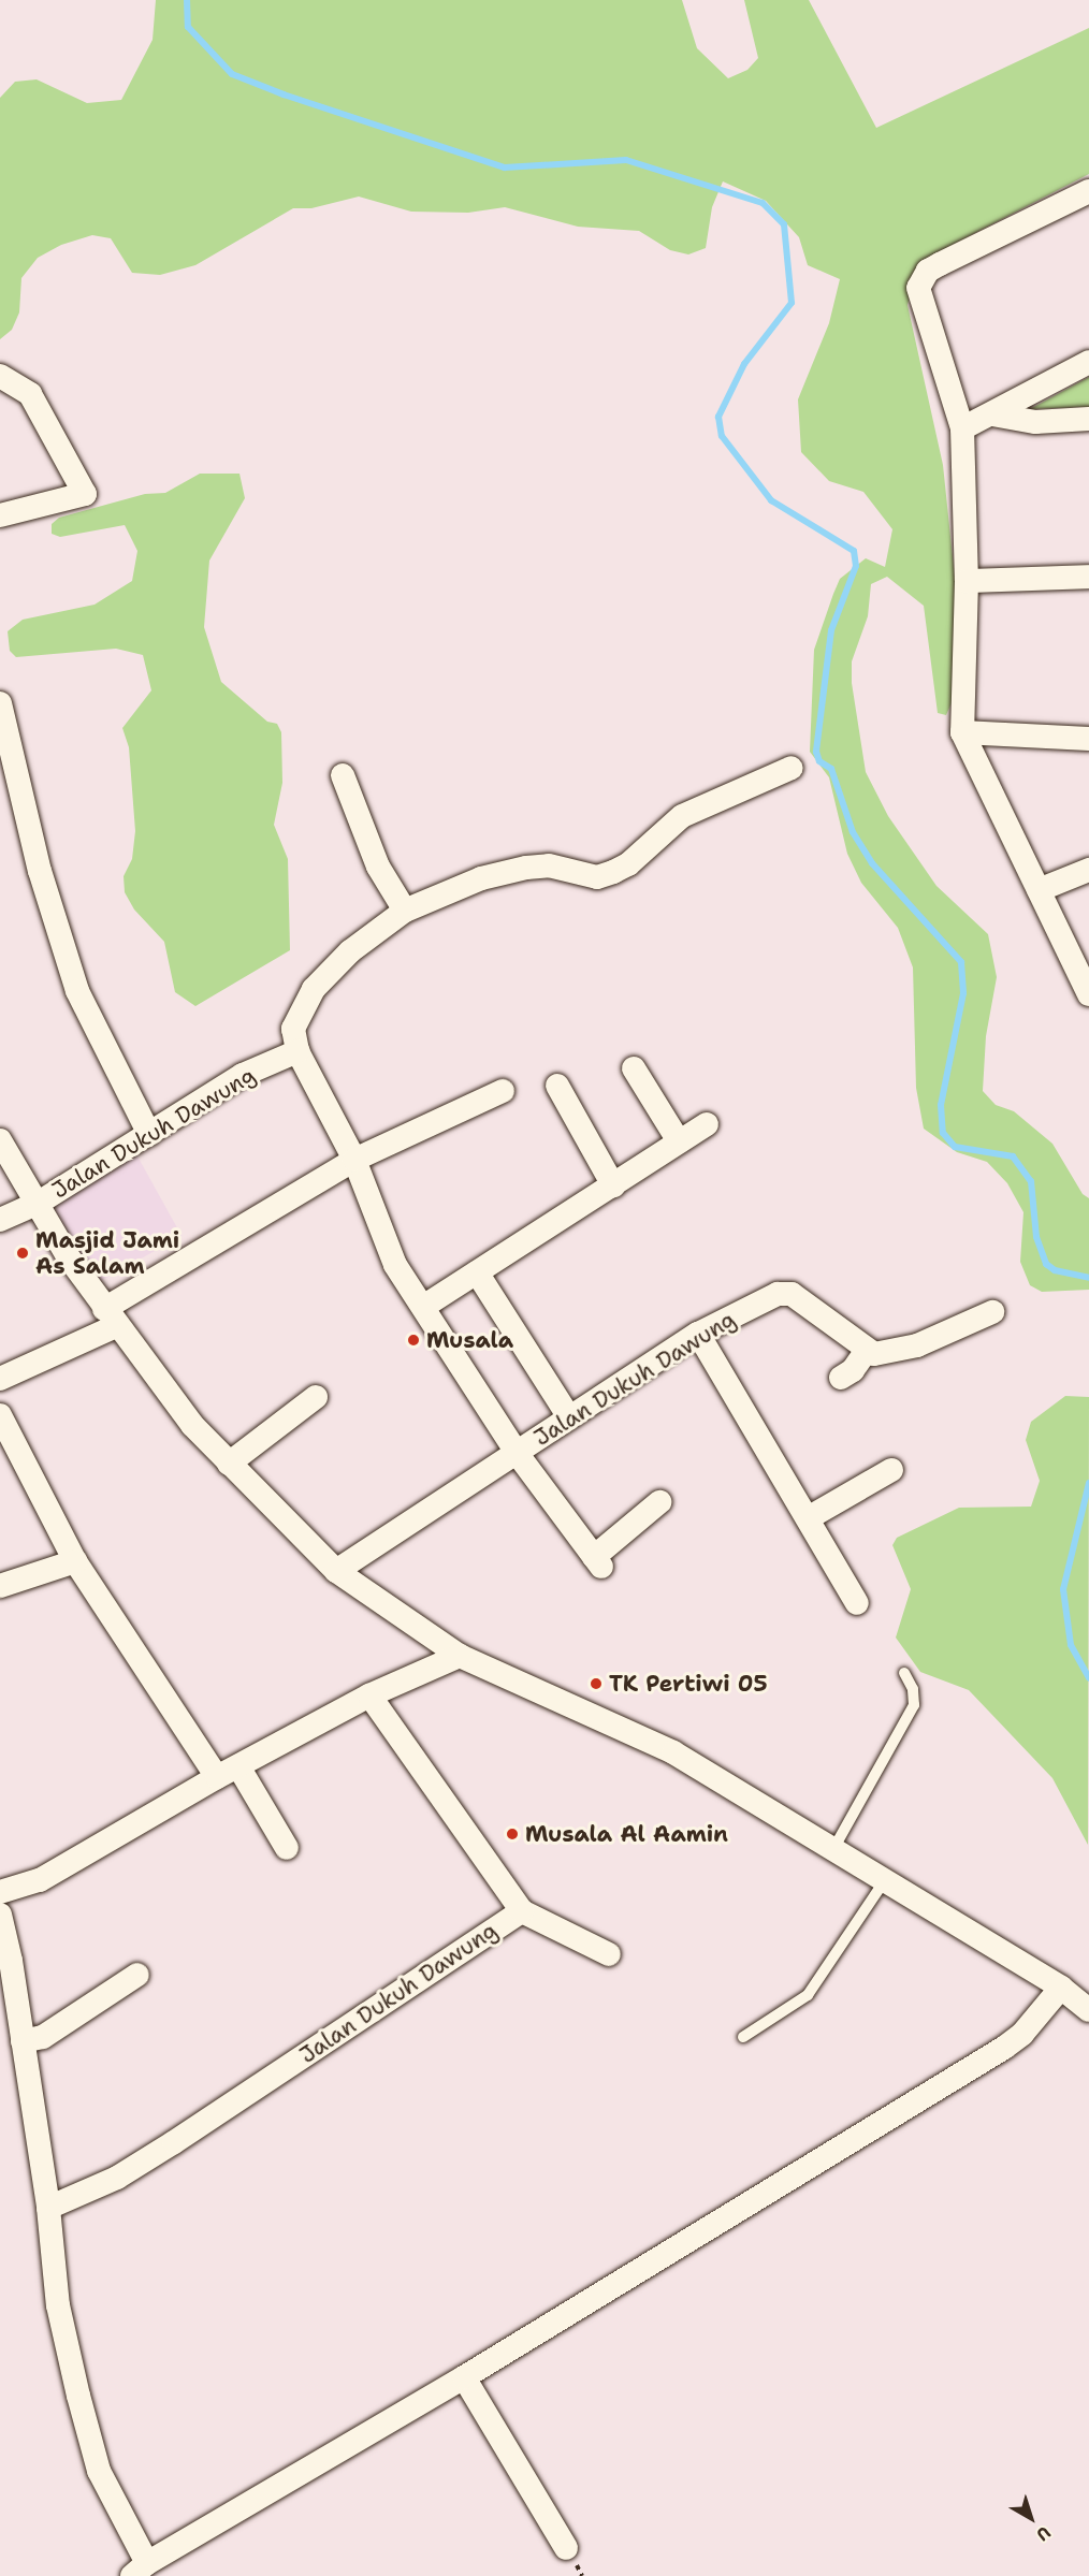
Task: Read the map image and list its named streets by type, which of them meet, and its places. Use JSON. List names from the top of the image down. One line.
{"streets":{"street":["Jalan Dukuh Dawung"]},"places":["Masjid Jami As Salam","Musala","TK Pertiwi 05","Musala Al Aamin"],"north":"bottom right"}
